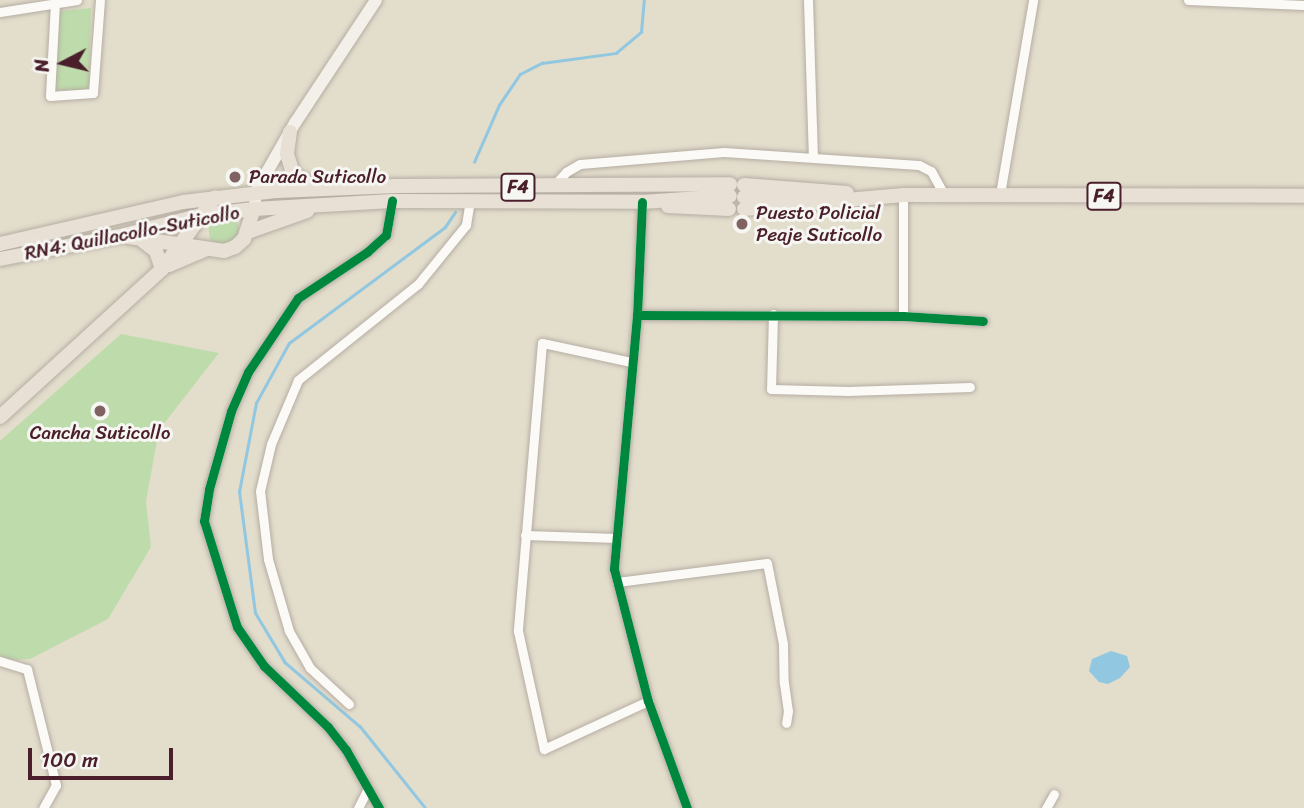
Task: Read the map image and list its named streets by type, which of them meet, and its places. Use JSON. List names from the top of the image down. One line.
{"streets":{"main road":["F4","RN4: Quillacollo-Suticollo"]},"crossings":[["F4","RN4: Quillacollo-Suticollo"]],"places":["Parada Suticollo","Puesto Policial Peaje Suticollo","Cancha Suticollo"],"scale_bar":"100 m","north":"left"}
